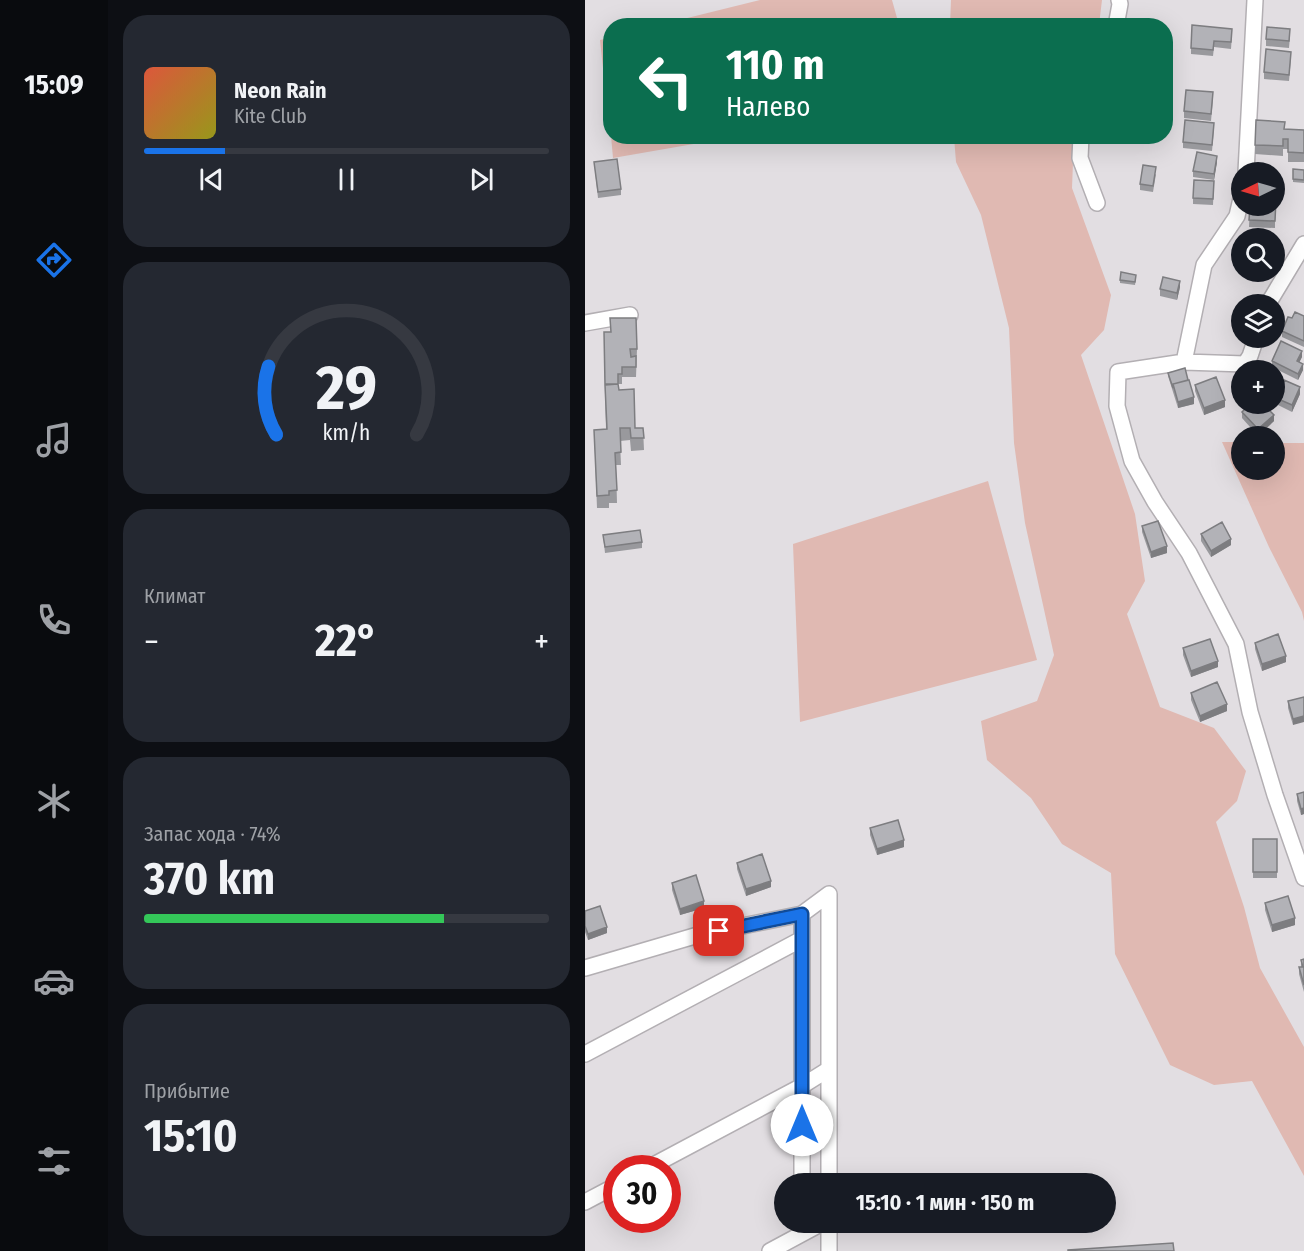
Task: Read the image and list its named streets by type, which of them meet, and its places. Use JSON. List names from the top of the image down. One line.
{"north":"left","page":{"tabs":"15:09","turn":["110 m","Налево"],"song":["Neon Rain","Kite Club"],"map_buttons":["+","−"],"tile":["Климат",["Запас хода · 74%","370 km"],["Прибытие","15:10"]],"heat":["−","22°","+"],"limit":"30","trip":"15:10 · 1 мин · 150 m","gauge":["29","km/h"]}}
